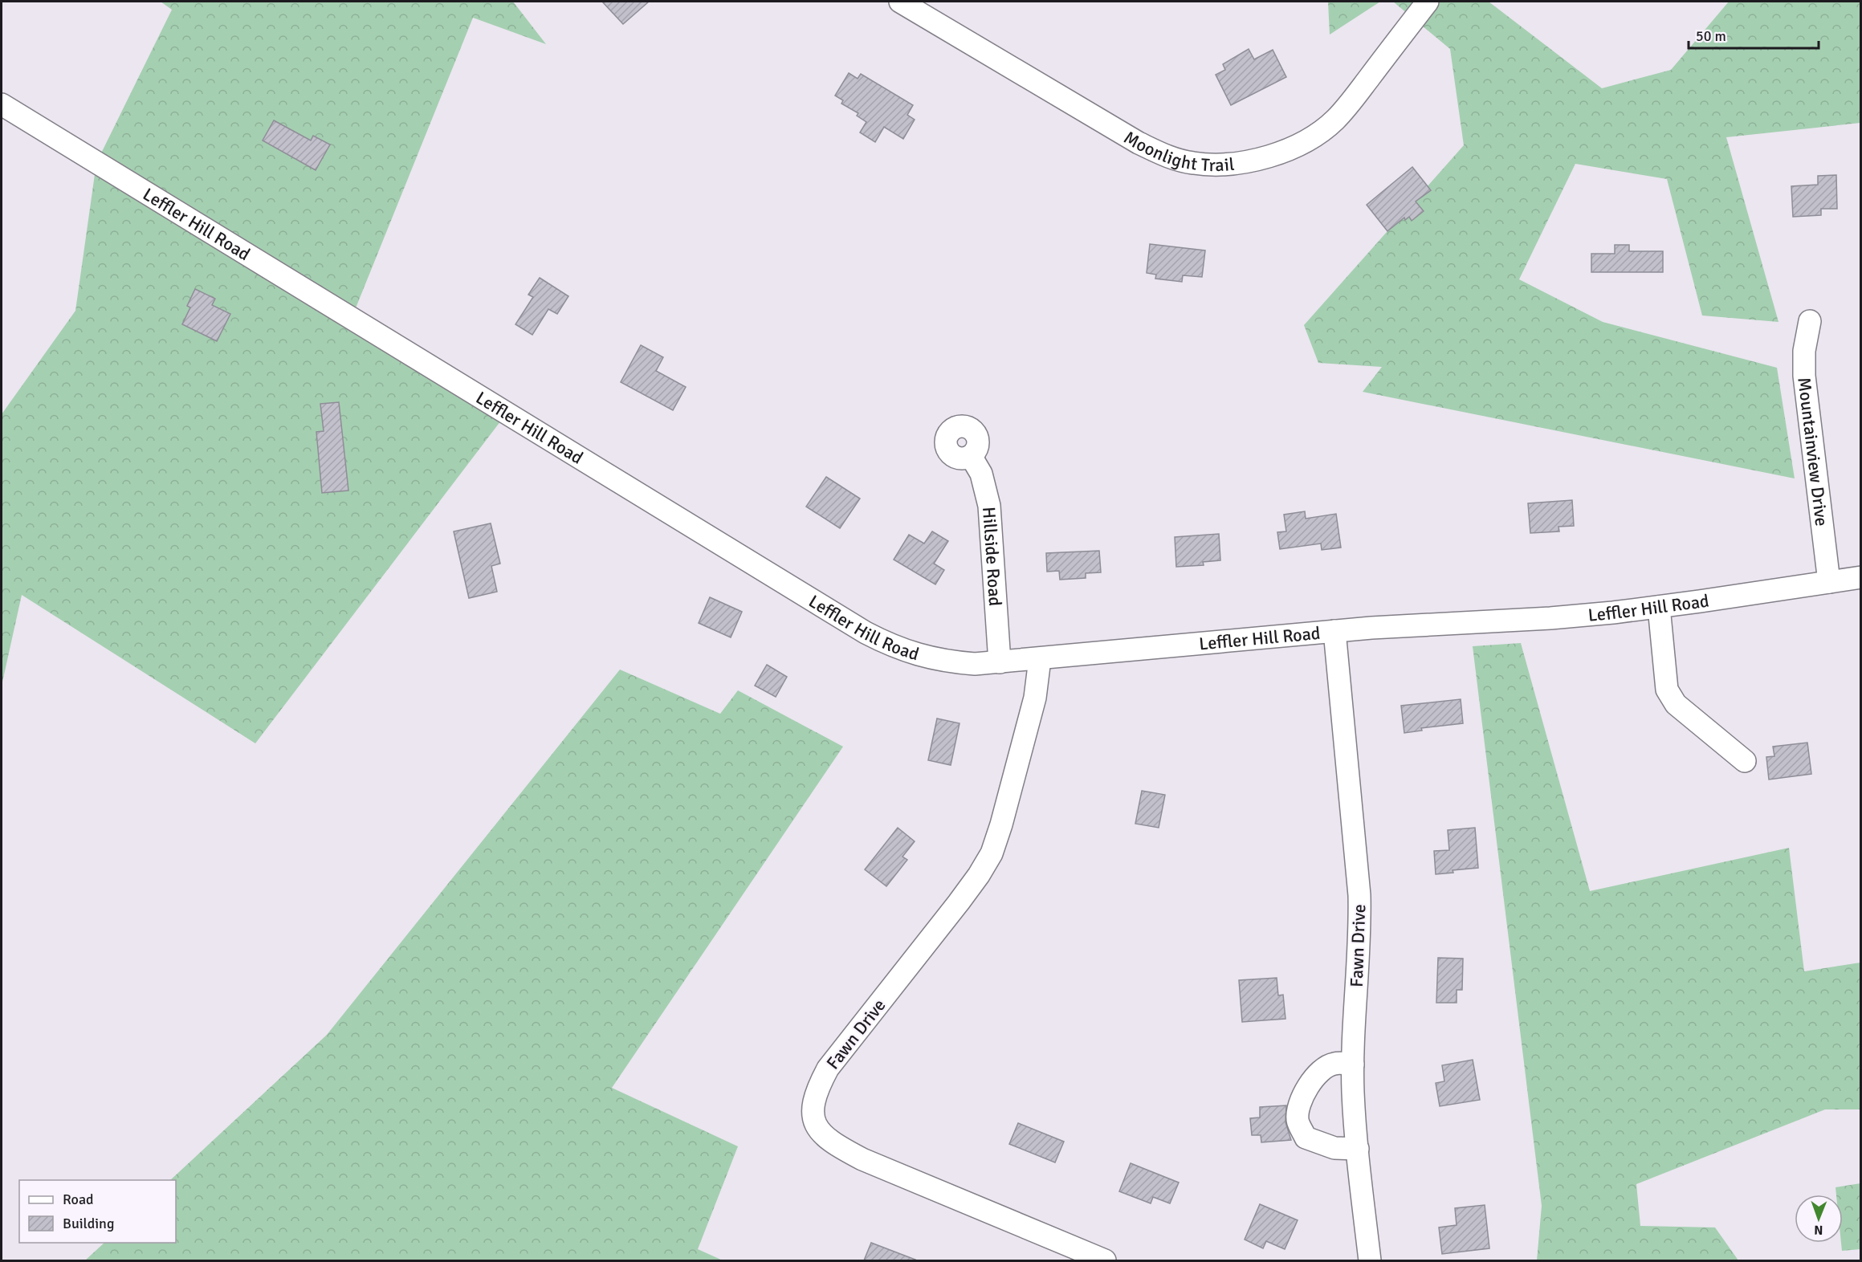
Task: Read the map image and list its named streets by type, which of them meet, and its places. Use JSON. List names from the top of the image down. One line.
{"streets":{"street":["Moonlight Trail","Leffler Hill Road","Mountainview Drive","Hillside Road","Fawn Drive"]},"crossings":[["Leffler Hill Road","Mountainview Drive"],["Leffler Hill Road","Hillside Road"],["Leffler Hill Road","Fawn Drive"]],"legend":["Road","Building"],"scale_bar":"50 m","north":"bottom"}
